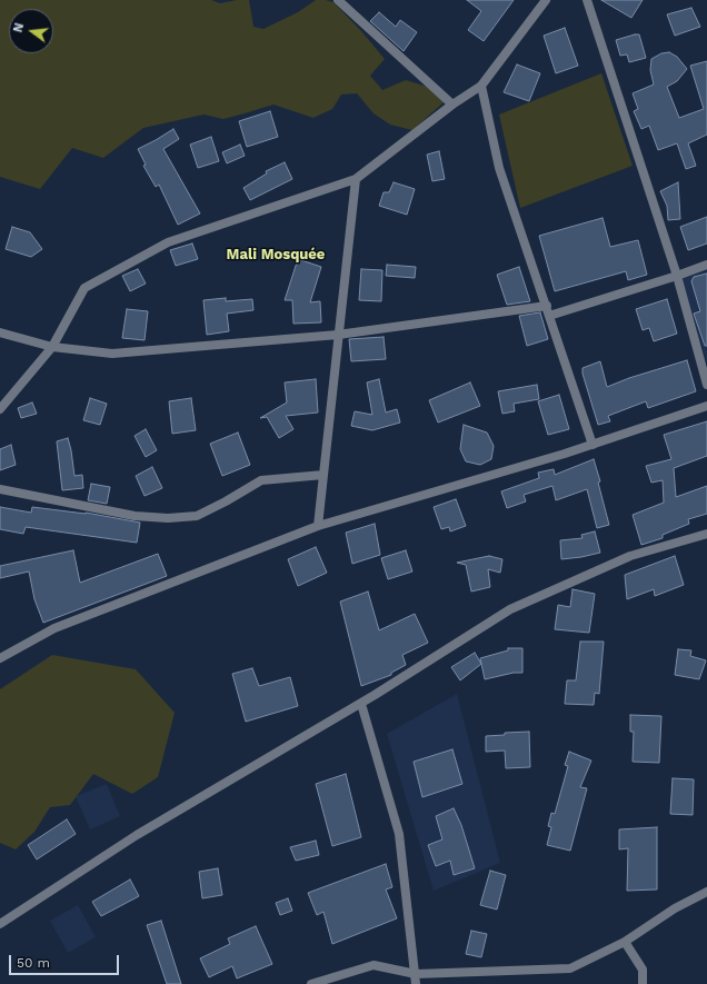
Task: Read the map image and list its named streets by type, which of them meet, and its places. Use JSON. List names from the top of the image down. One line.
{"districts":["Mali Mosquée"],"scale_bar":"50 m","north":"left"}
